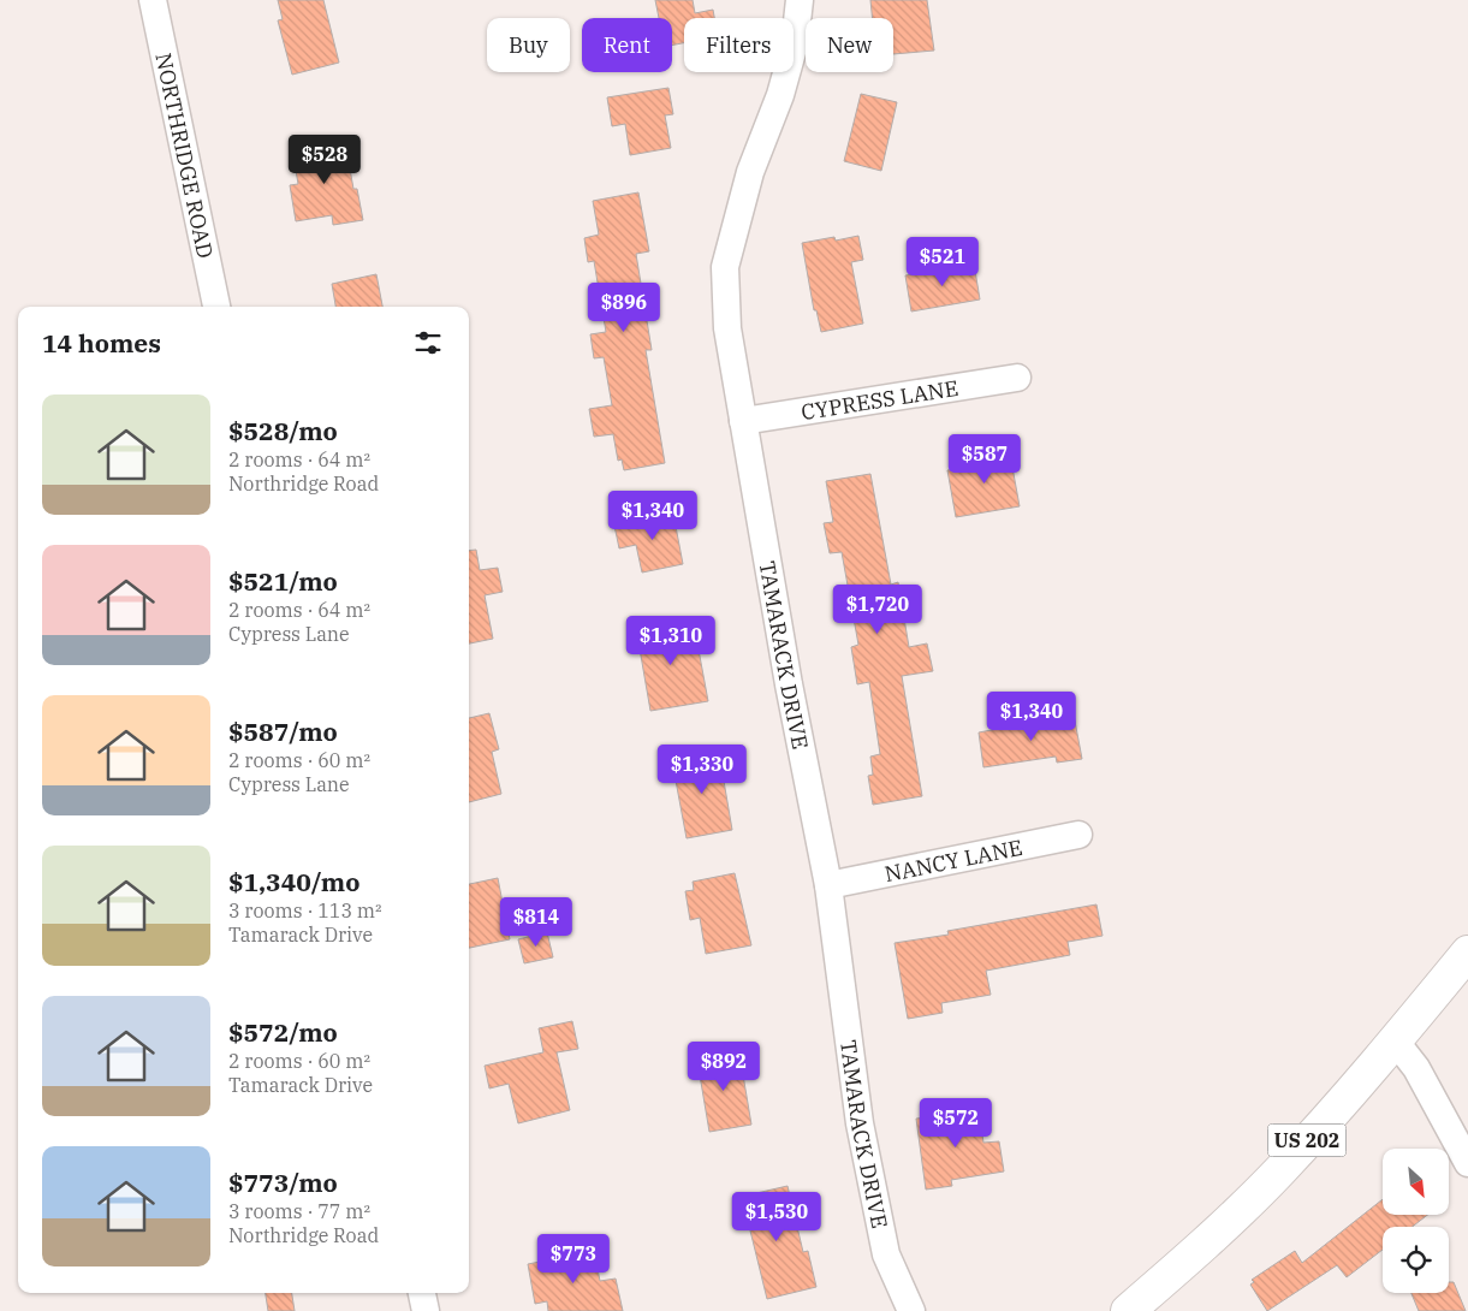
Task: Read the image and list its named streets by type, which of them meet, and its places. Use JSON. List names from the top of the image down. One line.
{"streets":{"main road":["US 202"],"street":["NORTHRIDGE ROAD","CYPRESS LANE","TAMARACK DRIVE","NANCY LANE"]},"crossings":[["CYPRESS LANE","TAMARACK DRIVE"],["TAMARACK DRIVE","NANCY LANE"]],"north":"bottom right","page":{"chip":["Buy","Rent","Filters","New"],"price":["$528","$521","$896","$587","$1,340","$1,720","$1,310","$1,340","$1,330","$814","$892","$572","$1,530","$773"],"heading":"14 homes","list":[{"name":"$528/mo","note":"2 rooms · 64 m² · Northridge Road"},{"name":"$521/mo","note":"2 rooms · 64 m² · Cypress Lane"},{"name":"$587/mo","note":"2 rooms · 60 m² · Cypress Lane"},{"name":"$1,340/mo","note":"3 rooms · 113 m² · Tamarack Drive"},{"name":"$572/mo","note":"2 rooms · 60 m² · Tamarack Drive"},{"name":"$773/mo","note":"3 rooms · 77 m² · Northridge Road"}]}}
